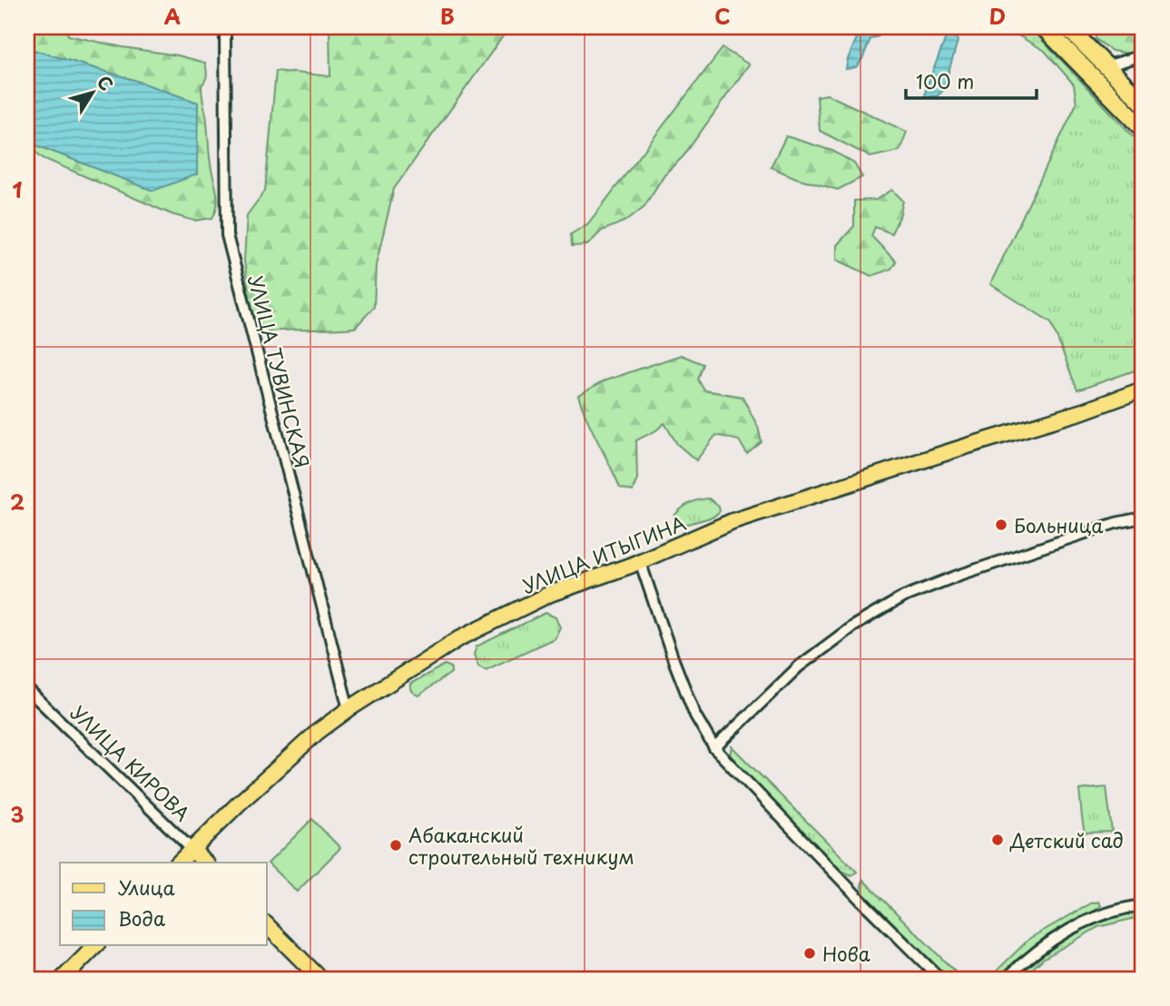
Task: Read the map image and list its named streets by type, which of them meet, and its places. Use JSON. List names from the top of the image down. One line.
{"streets":{"main road":["УЛИЦА ИТЫГИНА","УЛИЦА КИРОВА"],"street":["УЛИЦА ТУВИНСКАЯ"]},"crossings":[["УЛИЦА ТУВИНСКАЯ","УЛИЦА ИТЫГИНА"],["УЛИЦА ИТЫГИНА","УЛИЦА КИРОВА"]],"places":["Больница","Детский сад","Абаканский строительный техникум","Нова"],"legend":["Улица","Вода"],"scale_bar":"100 m","north":"top right","grid":{"columns":["A","B","C","D"],"rows":["1","2","3"]}}
